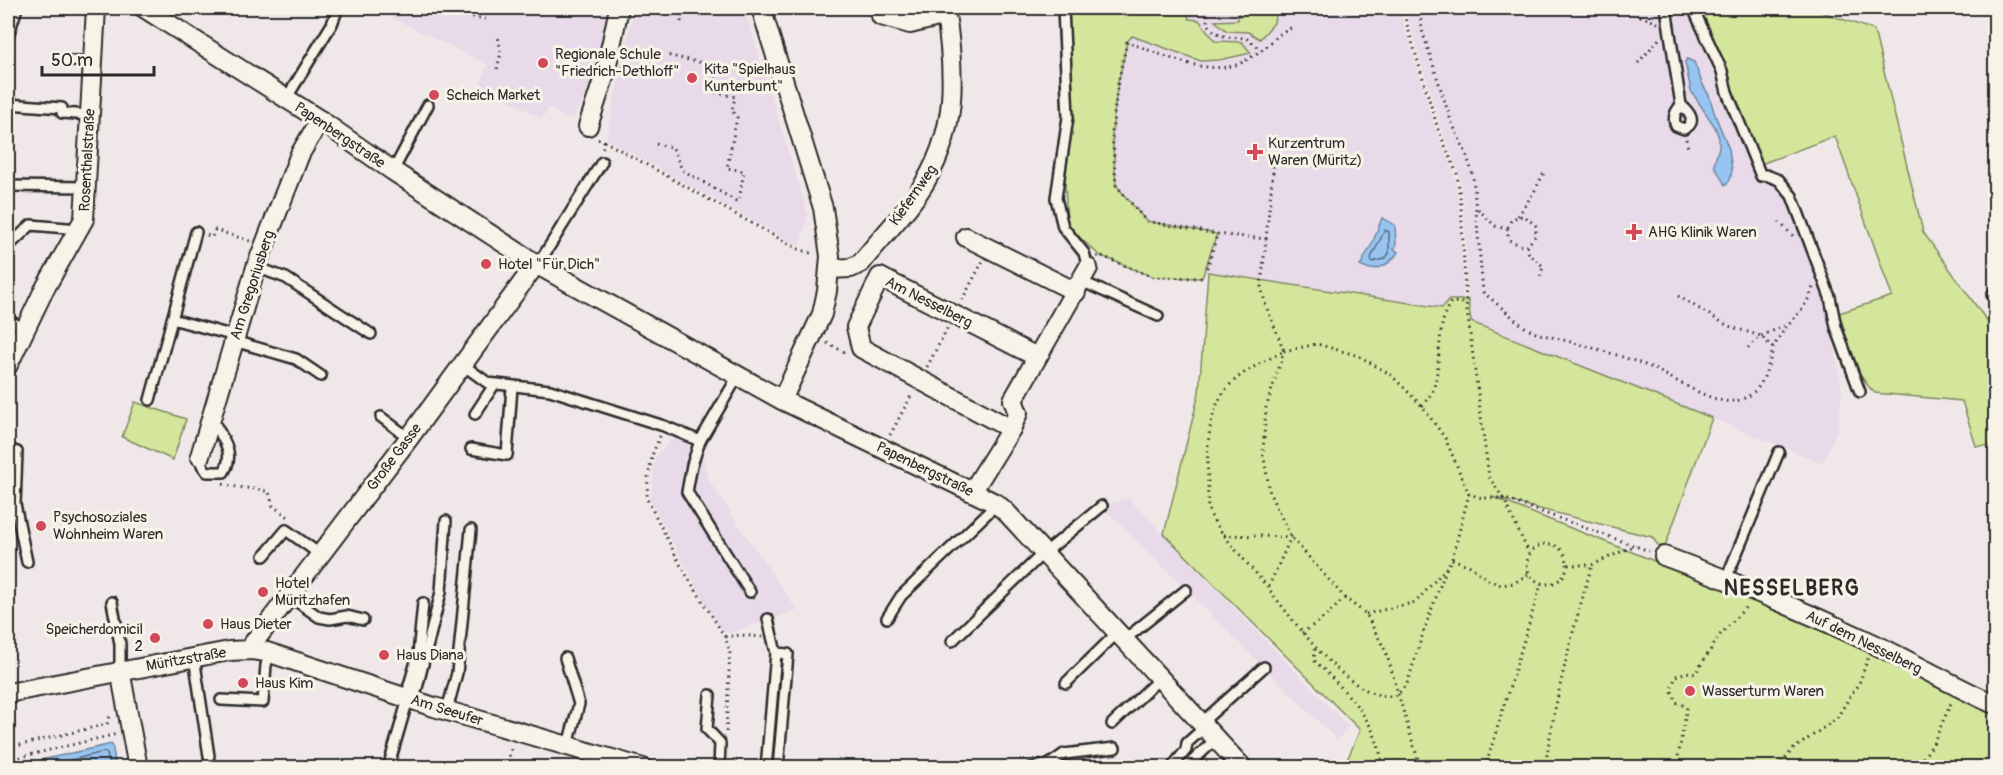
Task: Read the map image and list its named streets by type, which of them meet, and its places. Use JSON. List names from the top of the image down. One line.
{"streets":{"street":["Papenbergstraße","Rosenthalstraße","Kiefernweg","Am Gregoriusberg","Am Nesselberg","Große Gasse","Auf dem Nesselberg","Müritzstraße","Am Seeufer"]},"crossings":[["Papenbergstraße","Am Gregoriusberg"],["Papenbergstraße","Große Gasse"],["Große Gasse","Müritzstraße"],["Große Gasse","Am Seeufer"],["Müritzstraße","Am Seeufer"]],"districts":["NESSELBERG"],"places":{"other":["Regionale Schule \"Friedrich-Dethloff\"","Kita \"Spielhaus Kunterbunt\"","Scheich Market","Hotel \"Für Dich\"","Psychosoziales Wohnheim Waren","Hotel Müritzhafen","Haus Dieter","Speicherdomicil 2","Haus Diana","Haus Kim","Wasserturm Waren"],"health":["Kurzentrum Waren (Müritz)","AHG Klinik Waren"]},"scale_bar":"50 m"}
